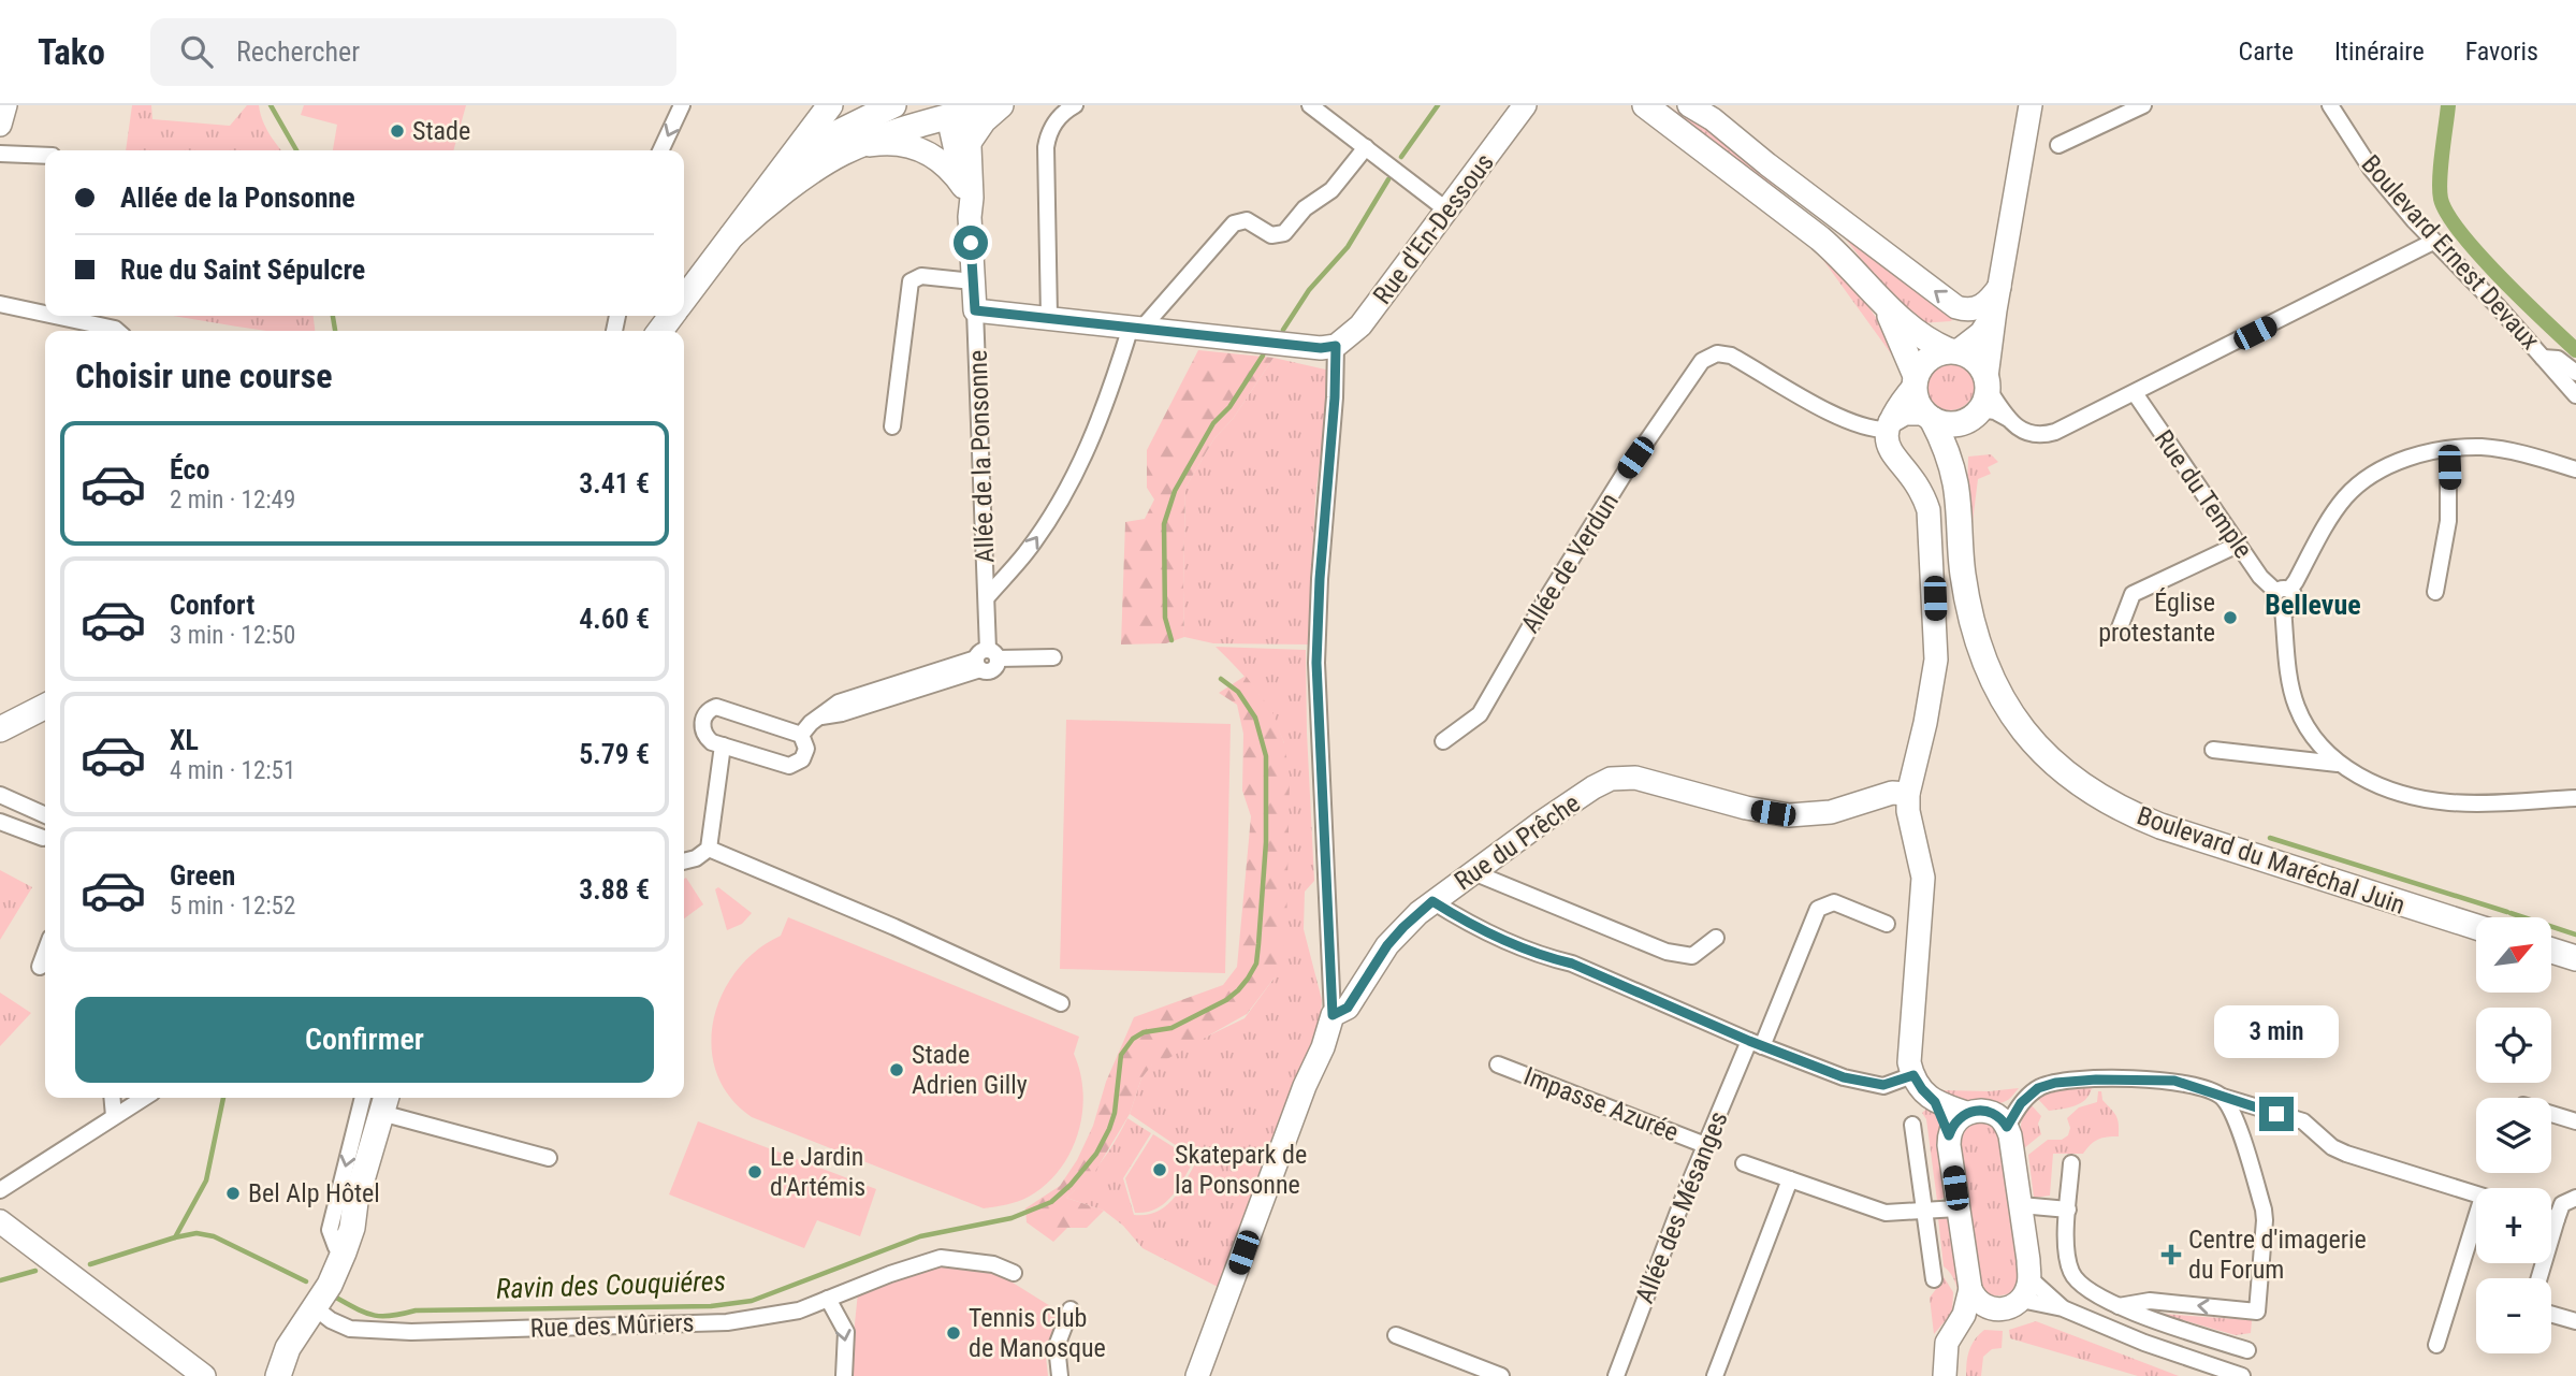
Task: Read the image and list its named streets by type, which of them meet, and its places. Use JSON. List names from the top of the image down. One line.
{"streets":{"main road":["Boulevard du Maréchal Juin"],"street":["Rue d'En-Dessous","Boulevard Ernest Devaux","Allée de la Ponsonne","Rue du Temple","Allée de Verdun","Rue du Prêche","Impasse Azurée","Allée des Mésanges","Rue des Mûriers"]},"crossings":[["Impasse Azurée","Allée des Mésanges"]],"districts":["Bellevue"],"water":["Ravin des Couquiéres"],"places":{"other":["Stade","Église protestante","Stade Adrien Gilly","Skatepark de la Ponsonne","Le Jardin d'Artémis","Bel Alp Hôtel","Tennis Club de Manosque"],"health":["Centre d'imagerie du Forum"]},"north":"top right","page":{"header":"Tako","search":"Rechercher","nav":["Carte","Itinéraire","Favoris"],"banner":["Allée de la Ponsonne","Rue du Saint Sépulcre"],"heading":"Choisir une course","list":[{"name":"Éco","note":"2 min · 12:49","value":"3.41 €"},{"name":"Confort","note":"3 min · 12:50","value":"4.60 €"},{"name":"XL","note":"4 min · 12:51","value":"5.79 €"},{"name":"Green","note":"5 min · 12:52","value":"3.88 €"}],"map_buttons":["+","−"],"buttons":"Confirmer","bubble":"3 min"}}
